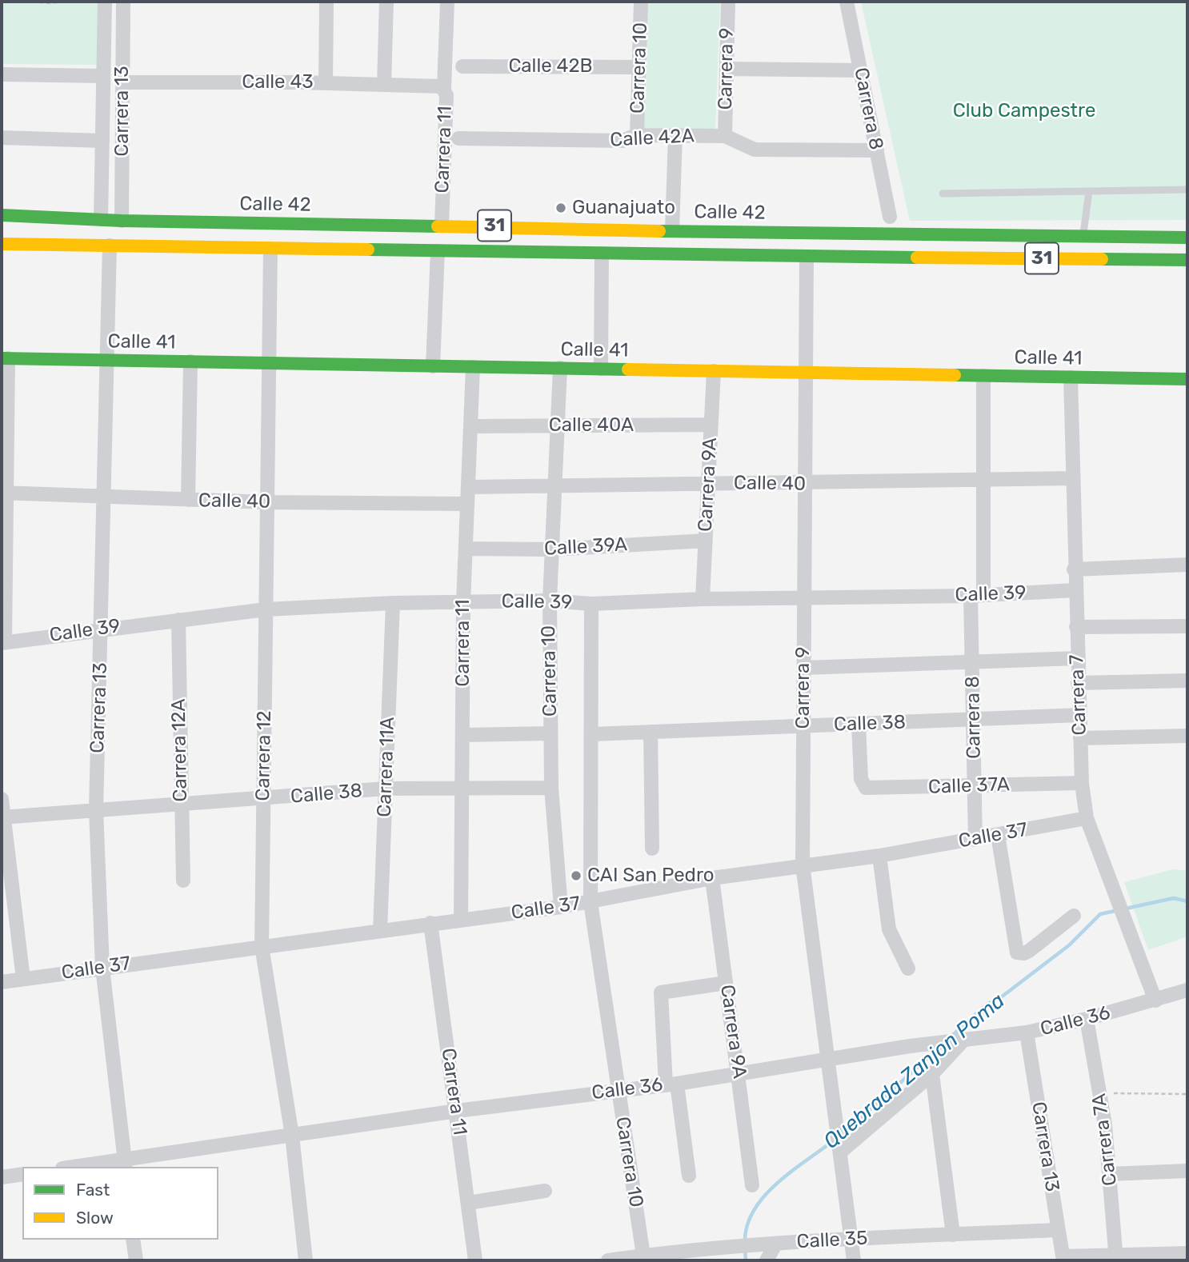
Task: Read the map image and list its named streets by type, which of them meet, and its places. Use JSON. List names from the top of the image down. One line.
{"streets":{"main road":["Calle 42","31","Calle 41"],"street":["Calle 42B","Carrera 10","Carrera 9","Calle 43","Carrera 8","Carrera 13","Calle 42A","Carrera 11","Calle 40A","Calle 40","Carrera 9A","Calle 39A","Calle 39","Carrera 7","Calle 38","Carrera 12A","Carrera 12","Carrera 11A","Calle 37A","Calle 37","Calle 36","Carrera 7A","Calle 35"]},"crossings":[["Calle 42B","Carrera 10"],["Carrera 10","Calle 42A"],["Carrera 10","Calle 41"],["Carrera 10","Calle 40A"],["Carrera 10","Calle 40"],["Carrera 10","Calle 39A"],["Carrera 10","Calle 39"],["Carrera 10","Calle 38"],["Carrera 10","Calle 37"],["Carrera 10","Calle 36"],["Carrera 10","Calle 35"],["Carrera 9","Calle 42A"],["Carrera 9","31"],["Carrera 9","Calle 41"],["Carrera 9","Calle 40"],["Carrera 9","Calle 39"],["Carrera 9","Calle 38"],["Carrera 9","Calle 37"],["Carrera 9","Calle 36"],["Carrera 9","Calle 35"],["Calle 43","Carrera 13"],["Calle 43","Carrera 11"],["Carrera 8","Calle 42A"],["Carrera 8","Calle 41"],["Carrera 8","Calle 40"],["Carrera 8","Calle 39"],["Carrera 8","Calle 38"],["Carrera 8","Calle 37A"],["Carrera 8","Calle 37"],["Carrera 13","Calle 42"],["Carrera 13","31"],["Carrera 13","Calle 41"],["Carrera 13","Calle 40"],["Carrera 13","Calle 39"],["Carrera 13","Calle 38"],["Carrera 13","Calle 37"],["Carrera 13","Calle 36"],["Carrera 13","Calle 35"],["Carrera 11","Calle 42"],["Carrera 11","Calle 41"],["Carrera 11","Calle 40A"],["Carrera 11","Calle 40"],["Carrera 11","Calle 39A"],["Carrera 11","Calle 39"],["Carrera 11","Calle 38"],["Carrera 11","Calle 37"],["Carrera 11","Calle 36"],["31","Carrera 12"],["Calle 41","Carrera 9A"],["Calle 41","Carrera 7"],["Calle 41","Carrera 12"],["Calle 40A","Carrera 9A"],["Calle 40","Carrera 9A"],["Calle 40","Carrera 7"],["Calle 40","Carrera 12"],["Carrera 9A","Calle 39A"],["Carrera 9A","Calle 39"],["Carrera 9A","Calle 37"],["Carrera 9A","Calle 36"],["Calle 39","Carrera 7"],["Calle 39","Carrera 12A"],["Calle 39","Carrera 12"],["Calle 39","Carrera 11A"],["Carrera 7","Calle 38"],["Carrera 7","Calle 37A"],["Carrera 7","Calle 37"],["Carrera 7","Calle 36"],["Calle 38","Carrera 12A"],["Calle 38","Carrera 12"],["Calle 38","Carrera 11A"],["Calle 38","Calle 37A"],["Carrera 12","Calle 37"],["Carrera 12","Calle 36"],["Carrera 11A","Calle 37"],["Calle 36","Carrera 7A"]],"water":["Quebrada Zanjon Poma"],"parks":["Club Campestre"],"places":["Guanajuato","CAI San Pedro"],"legend":["Fast","Slow"]}
